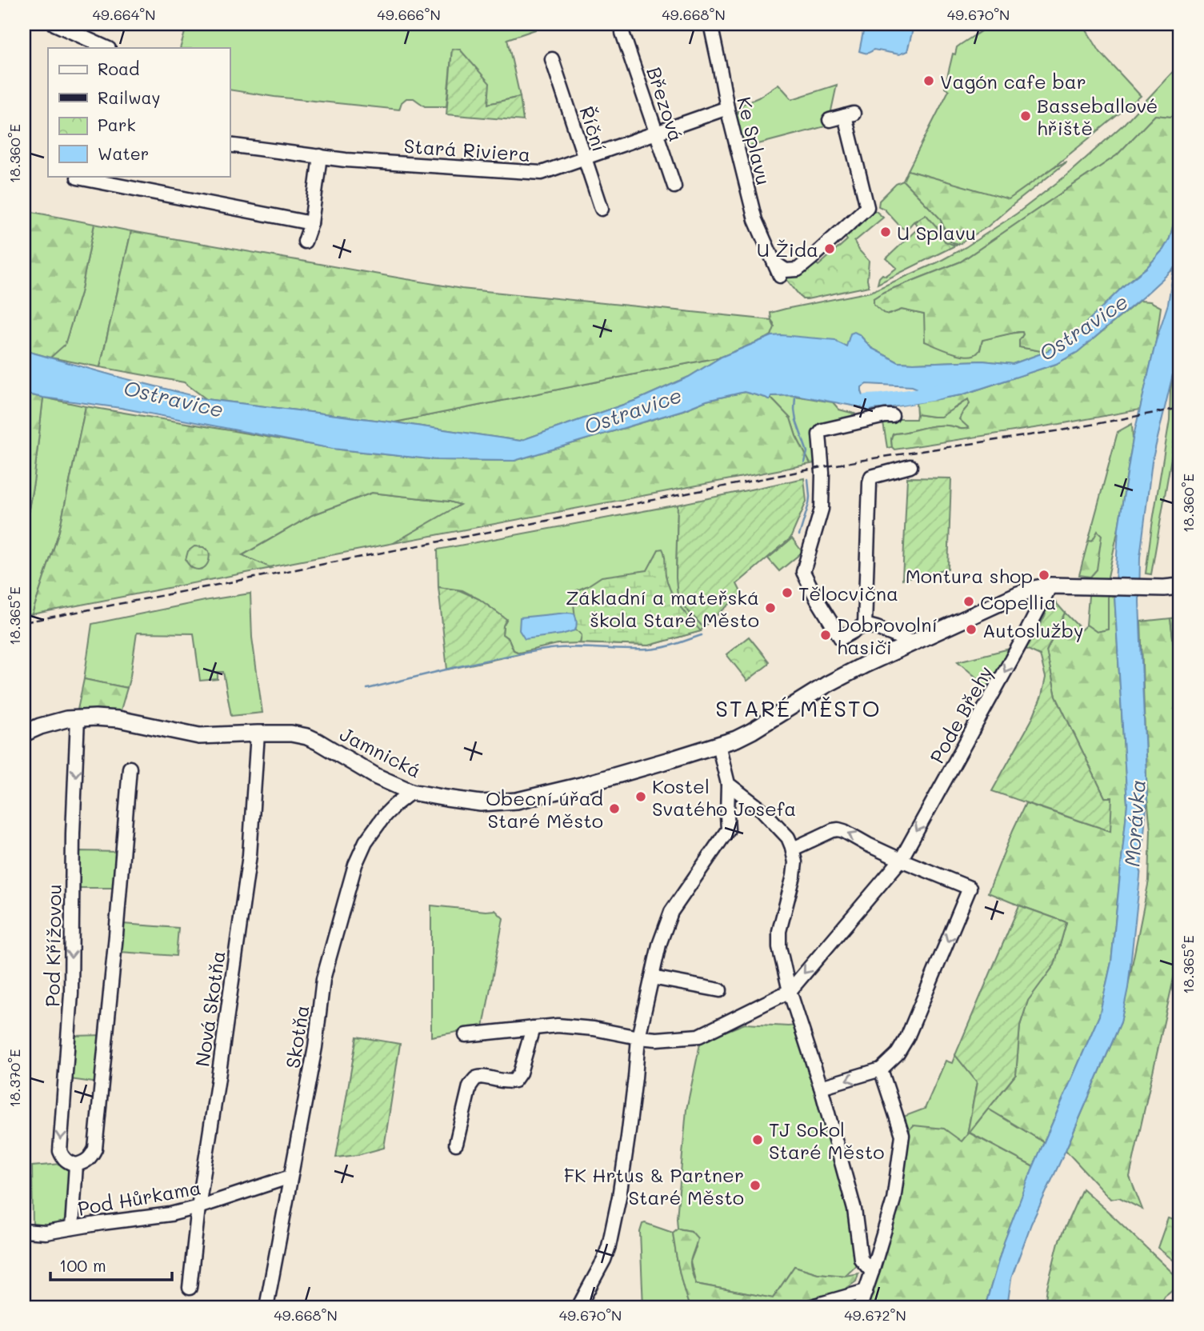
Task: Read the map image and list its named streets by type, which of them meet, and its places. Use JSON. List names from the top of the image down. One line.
{"streets":{"main road":["Jamnická"],"street":["Březová","Říční","Ke Splavu","Stará Riviera","Pode Břehy","Pod Křížovou","Nová Skotňa","Skotňa","Pod Hůrkama"]},"crossings":[["Březová","Stará Riviera"],["Říční","Stará Riviera"],["Ke Splavu","Stará Riviera"],["Pode Břehy","Jamnická"],["Jamnická","Pod Křížovou"],["Jamnická","Nová Skotňa"],["Jamnická","Skotňa"],["Nová Skotňa","Pod Hůrkama"],["Skotňa","Pod Hůrkama"]],"one_way":["Pode Břehy"],"districts":["STARÉ MĚSTO"],"water":["Ostravice","Morávka"],"places":["Vagón cafe bar","Basseballové hřiště","U Splavu","U Žida","Montura shop","Tělocvična","Copellia","Základní a mateřská škola Staré Město","Autoslužby","Dobrovolní hasiči","Kostel Svatého Josefa","Obecní úřad Staré Město","TJ Sokol Staré Město","FK Hrtus & Partner Staré Město"],"legend":["Road","Railway","Park","Water"],"scale_bar":"100 m","coordinates":["49.664°N","49.666°N","49.668°N","49.670°N","18.360°E","18.365°E","18.370°E","49.672°N"]}
